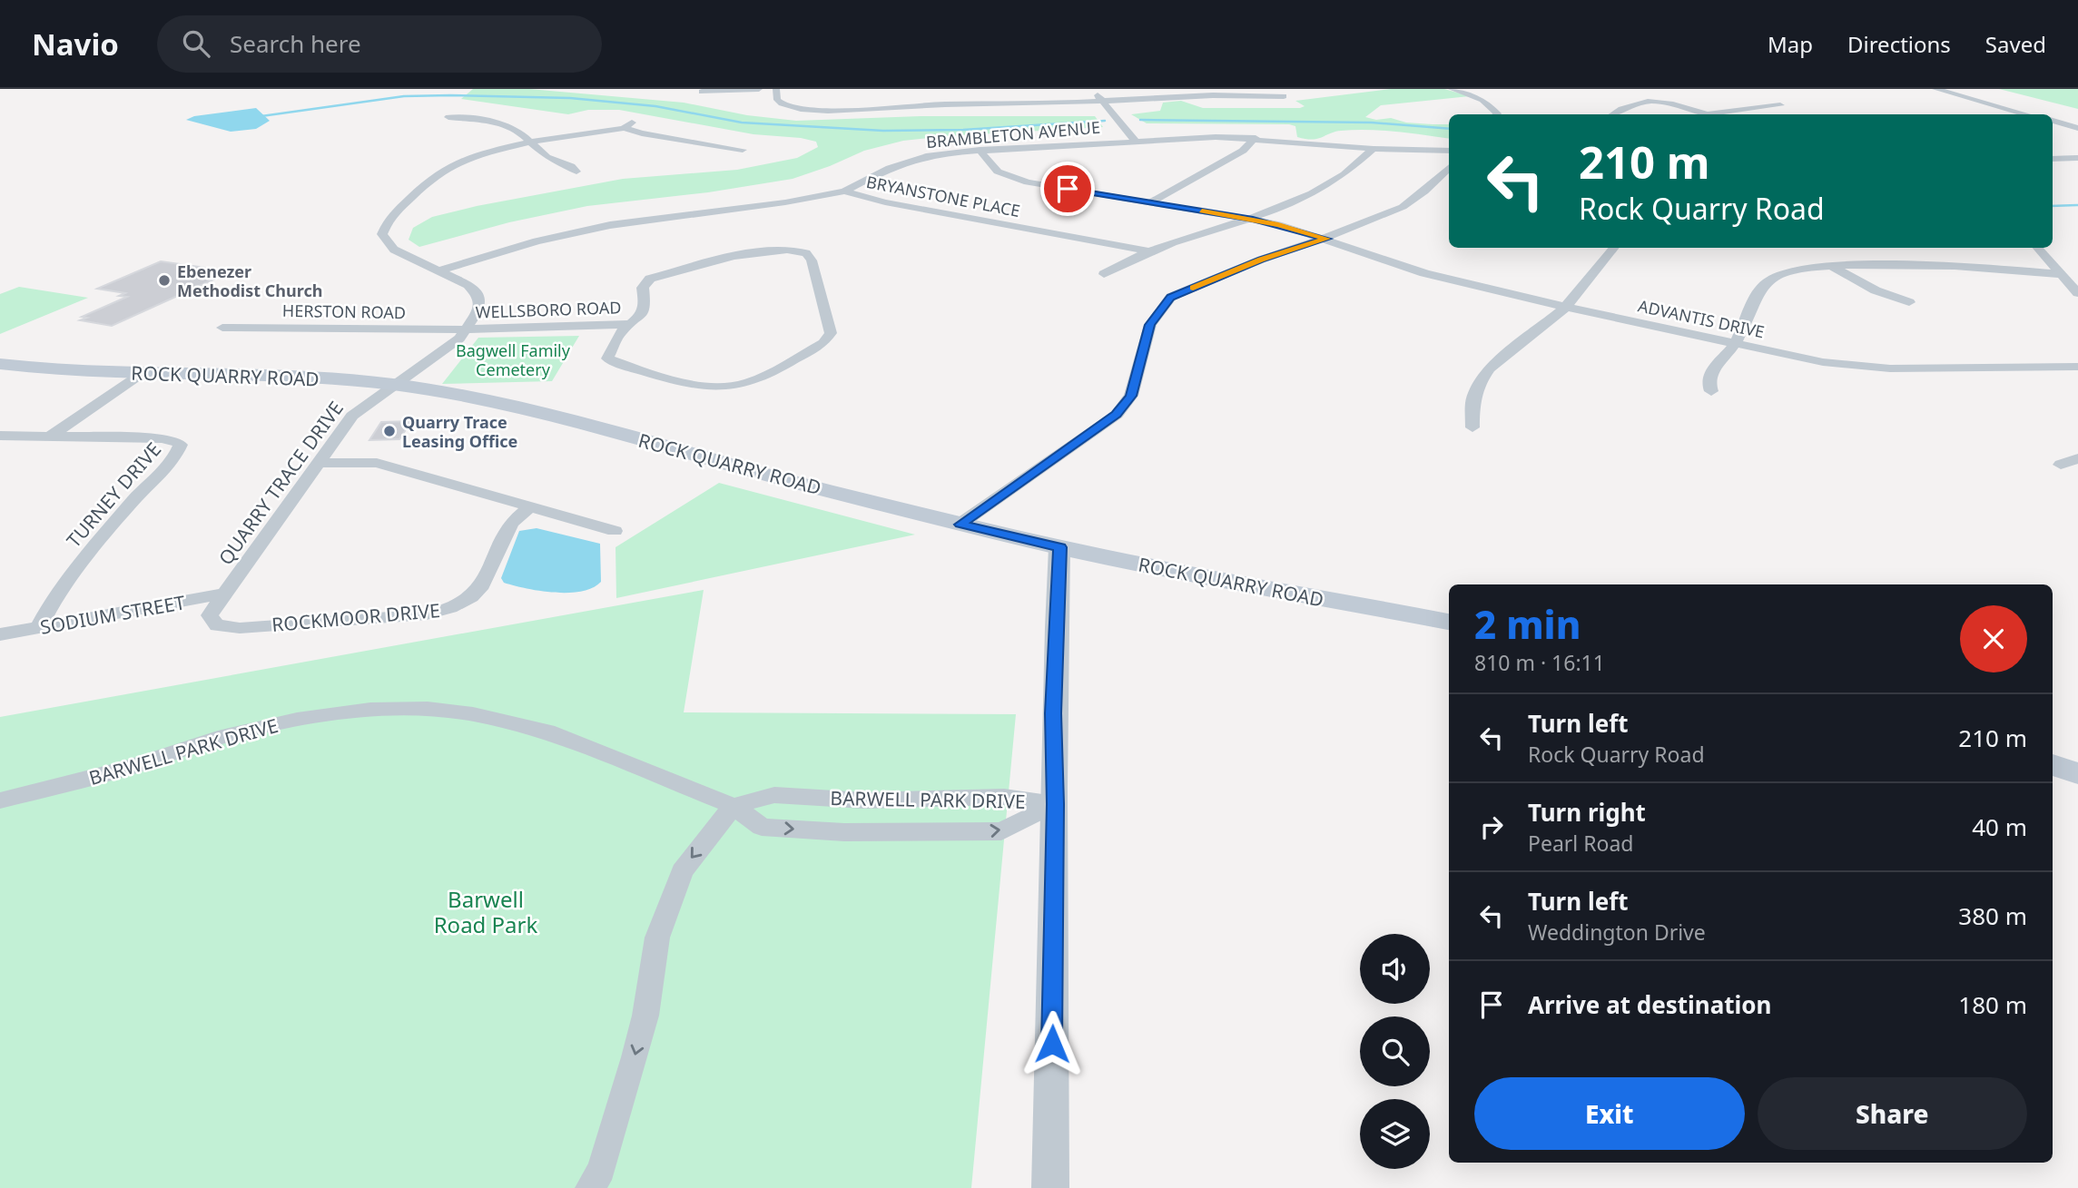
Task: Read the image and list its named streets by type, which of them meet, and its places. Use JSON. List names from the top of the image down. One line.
{"streets":{"main road":["ROCK QUARRY ROAD"],"street":["BRAMBLETON AVENUE","BRYANSTONE PLACE","WELLSBORO ROAD","HERSTON ROAD","ADVANTIS DRIVE","QUARRY TRACE DRIVE","TURNEY DRIVE","SODIUM STREET","ROCKMOOR DRIVE","BARWELL PARK DRIVE"]},"crossings":[["BRAMBLETON AVENUE","BRYANSTONE PLACE"],["BRAMBLETON AVENUE","ADVANTIS DRIVE"],["WELLSBORO ROAD","HERSTON ROAD"],["WELLSBORO ROAD","QUARRY TRACE DRIVE"],["HERSTON ROAD","QUARRY TRACE DRIVE"],["ROCK QUARRY ROAD","QUARRY TRACE DRIVE"],["QUARRY TRACE DRIVE","SODIUM STREET"],["QUARRY TRACE DRIVE","ROCKMOOR DRIVE"],["TURNEY DRIVE","SODIUM STREET"]],"parks":["Bagwell Family Cemetery","Barwell Road Park"],"places":["Ebenezer Methodist Church","Quarry Trace Leasing Office"],"page":{"header":"Navio","search":"Search here","nav":["Map","Directions","Saved"],"turn":["210 m","Rock Quarry Road"],"heading":["2 min","810 m · 16:11"],"list":[{"name":"Turn left","note":"Rock Quarry Road","value":"210 m"},{"name":"Turn right","note":"Pearl Road","value":"40 m"},{"name":"Turn left","note":"Weddington Drive","value":"380 m"},{"name":"Arrive at destination","value":"180 m"}],"buttons":["Exit","Share"]}}
